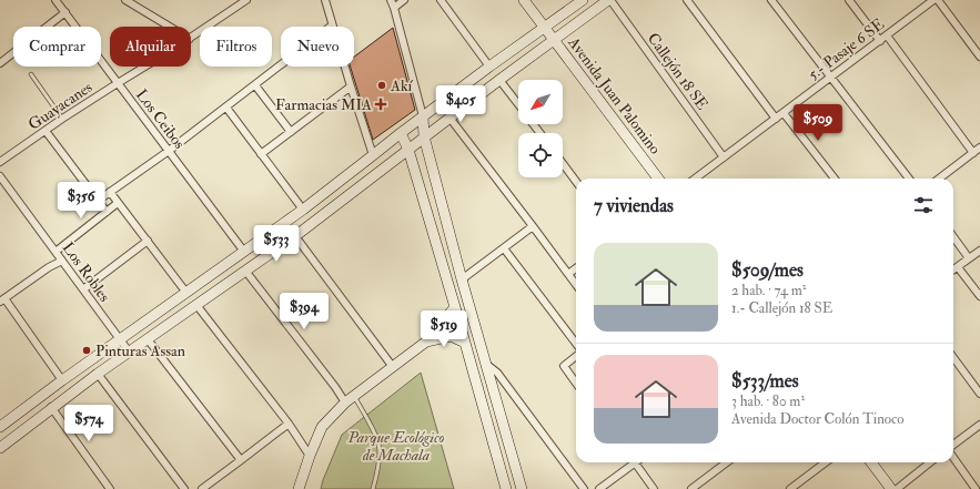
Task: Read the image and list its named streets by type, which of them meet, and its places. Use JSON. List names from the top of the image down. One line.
{"streets":{"main road":["Avenida Juan Palomino"],"street":["5.- Pasaje 6 SE","Callejón 18 SE","Guayacanes","Los Ceibos","Los Robles"]},"crossings":[["5.- Pasaje 6 SE","Callejón 18 SE"],["Guayacanes","Los Ceibos"]],"parks":["Parque Ecológico de Machala"],"places":{"other":["Akí","Pinturas Assan"],"health":["Farmacias MIA"]},"north":"bottom left","page":{"chip":["Comprar","Alquilar","Filtros","Nuevo"],"price":["$405","$509","$356","$533","$394","$519","$574"],"heading":"7 viviendas","list":[{"name":"$509/mes","note":"2 hab. · 74 m² · 1.- Callejón 18 SE"},{"name":"$533/mes","note":"3 hab. · 80 m² · Avenida Doctor Colón Tinoco"}]}}
